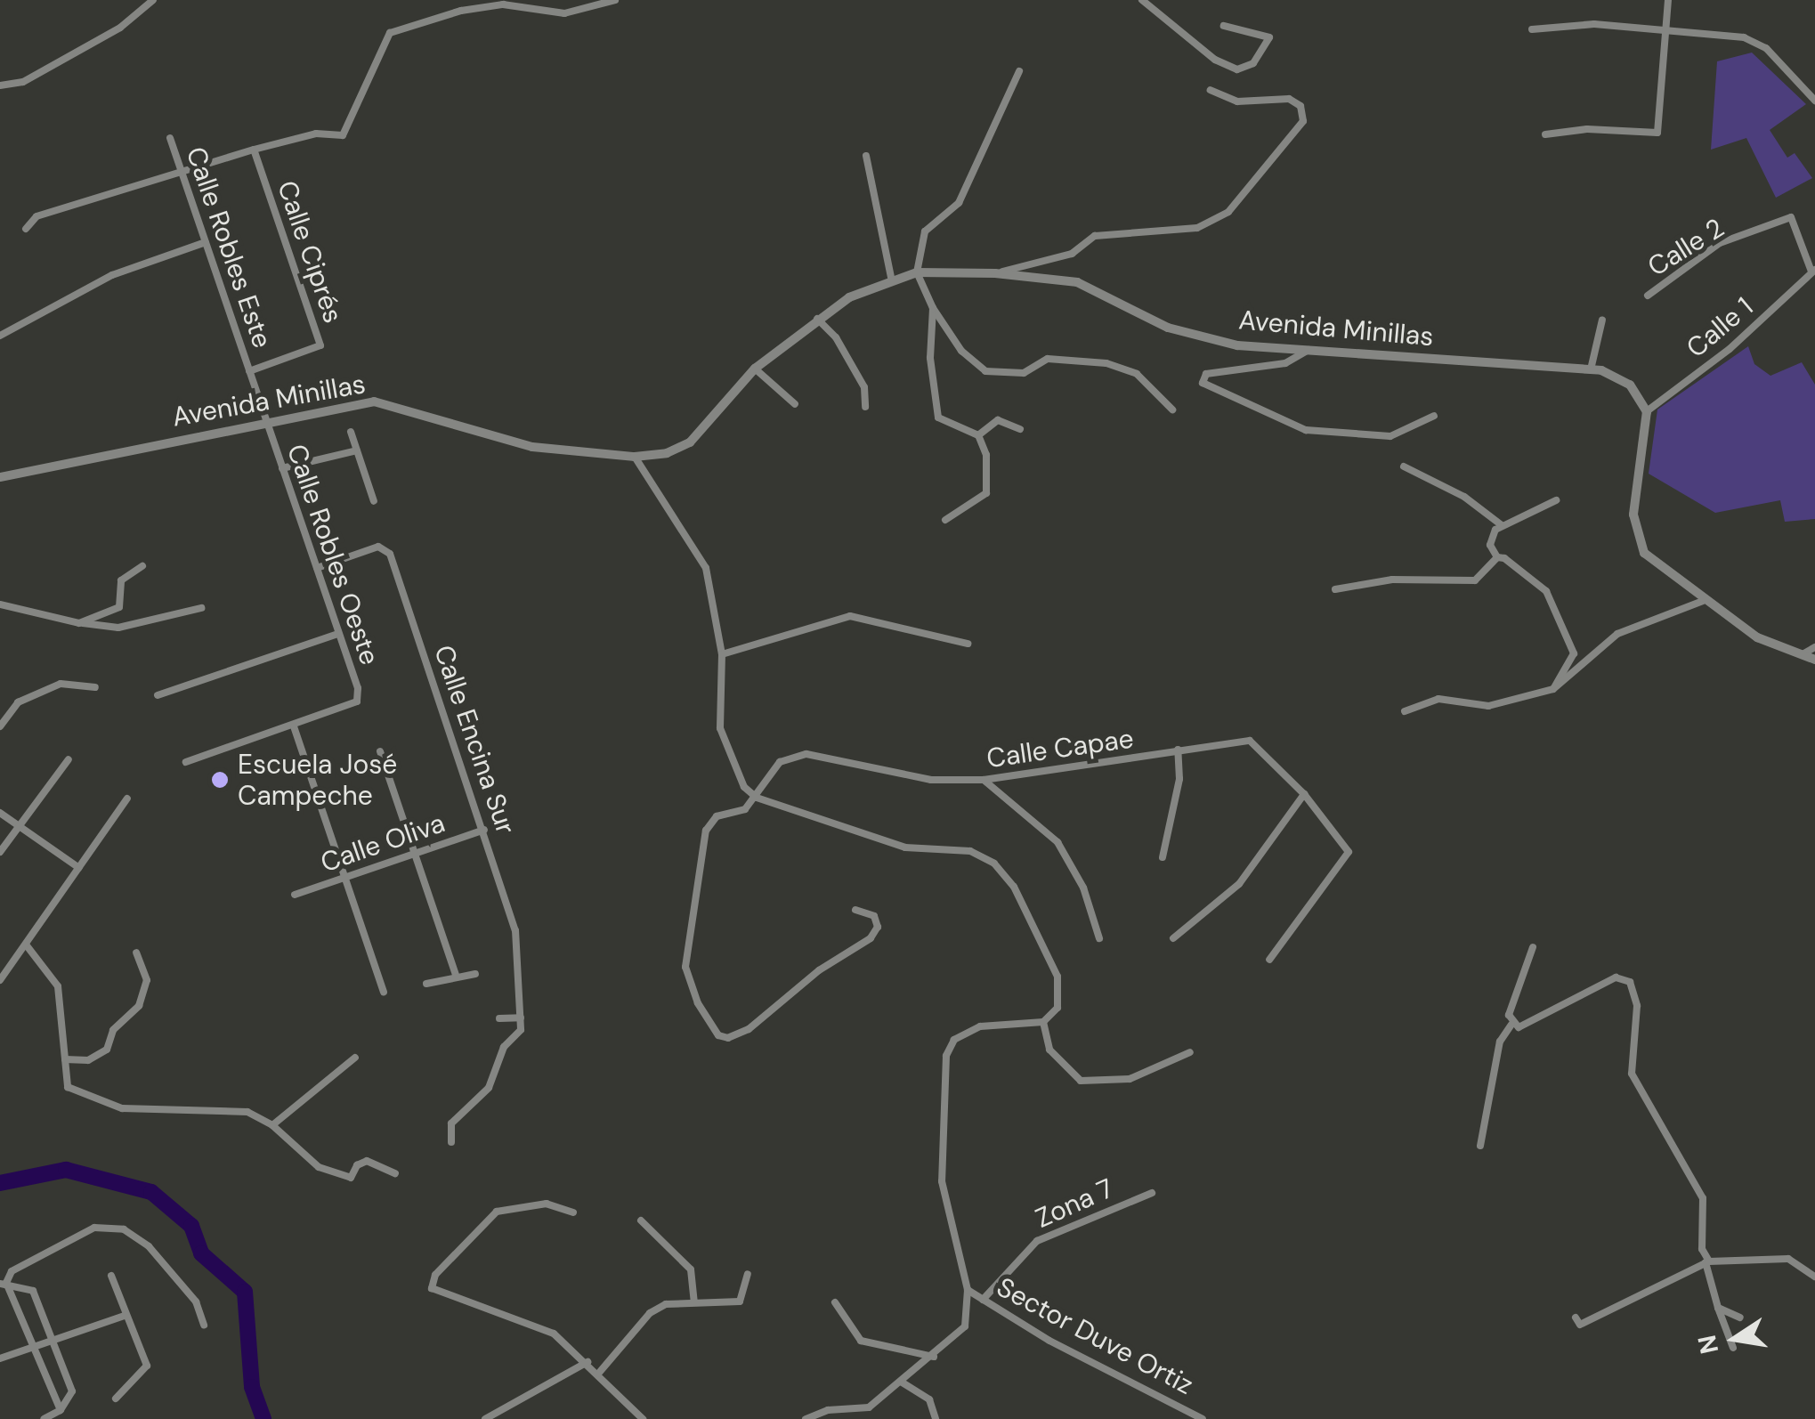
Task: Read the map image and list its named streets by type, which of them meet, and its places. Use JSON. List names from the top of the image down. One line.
{"streets":{"street":["Calle Robles Este","Calle 2","Calle Ciprés","Calle 1","Avenida Minillas","Calle Robles Oeste","Calle Encina Sur","Calle Capae","Calle Oliva","Zona 7","Sector Duve Ortiz"]},"crossings":[["Calle Robles Este","Calle Ciprés"],["Calle Robles Este","Avenida Minillas"],["Calle Robles Este","Calle Robles Oeste"],["Calle 2","Calle 1"],["Calle 1","Avenida Minillas"],["Avenida Minillas","Calle Robles Oeste"],["Calle Robles Oeste","Calle Encina Sur"],["Calle Encina Sur","Calle Oliva"],["Zona 7","Sector Duve Ortiz"]],"places":["Escuela José Campeche"],"north":"left"}
